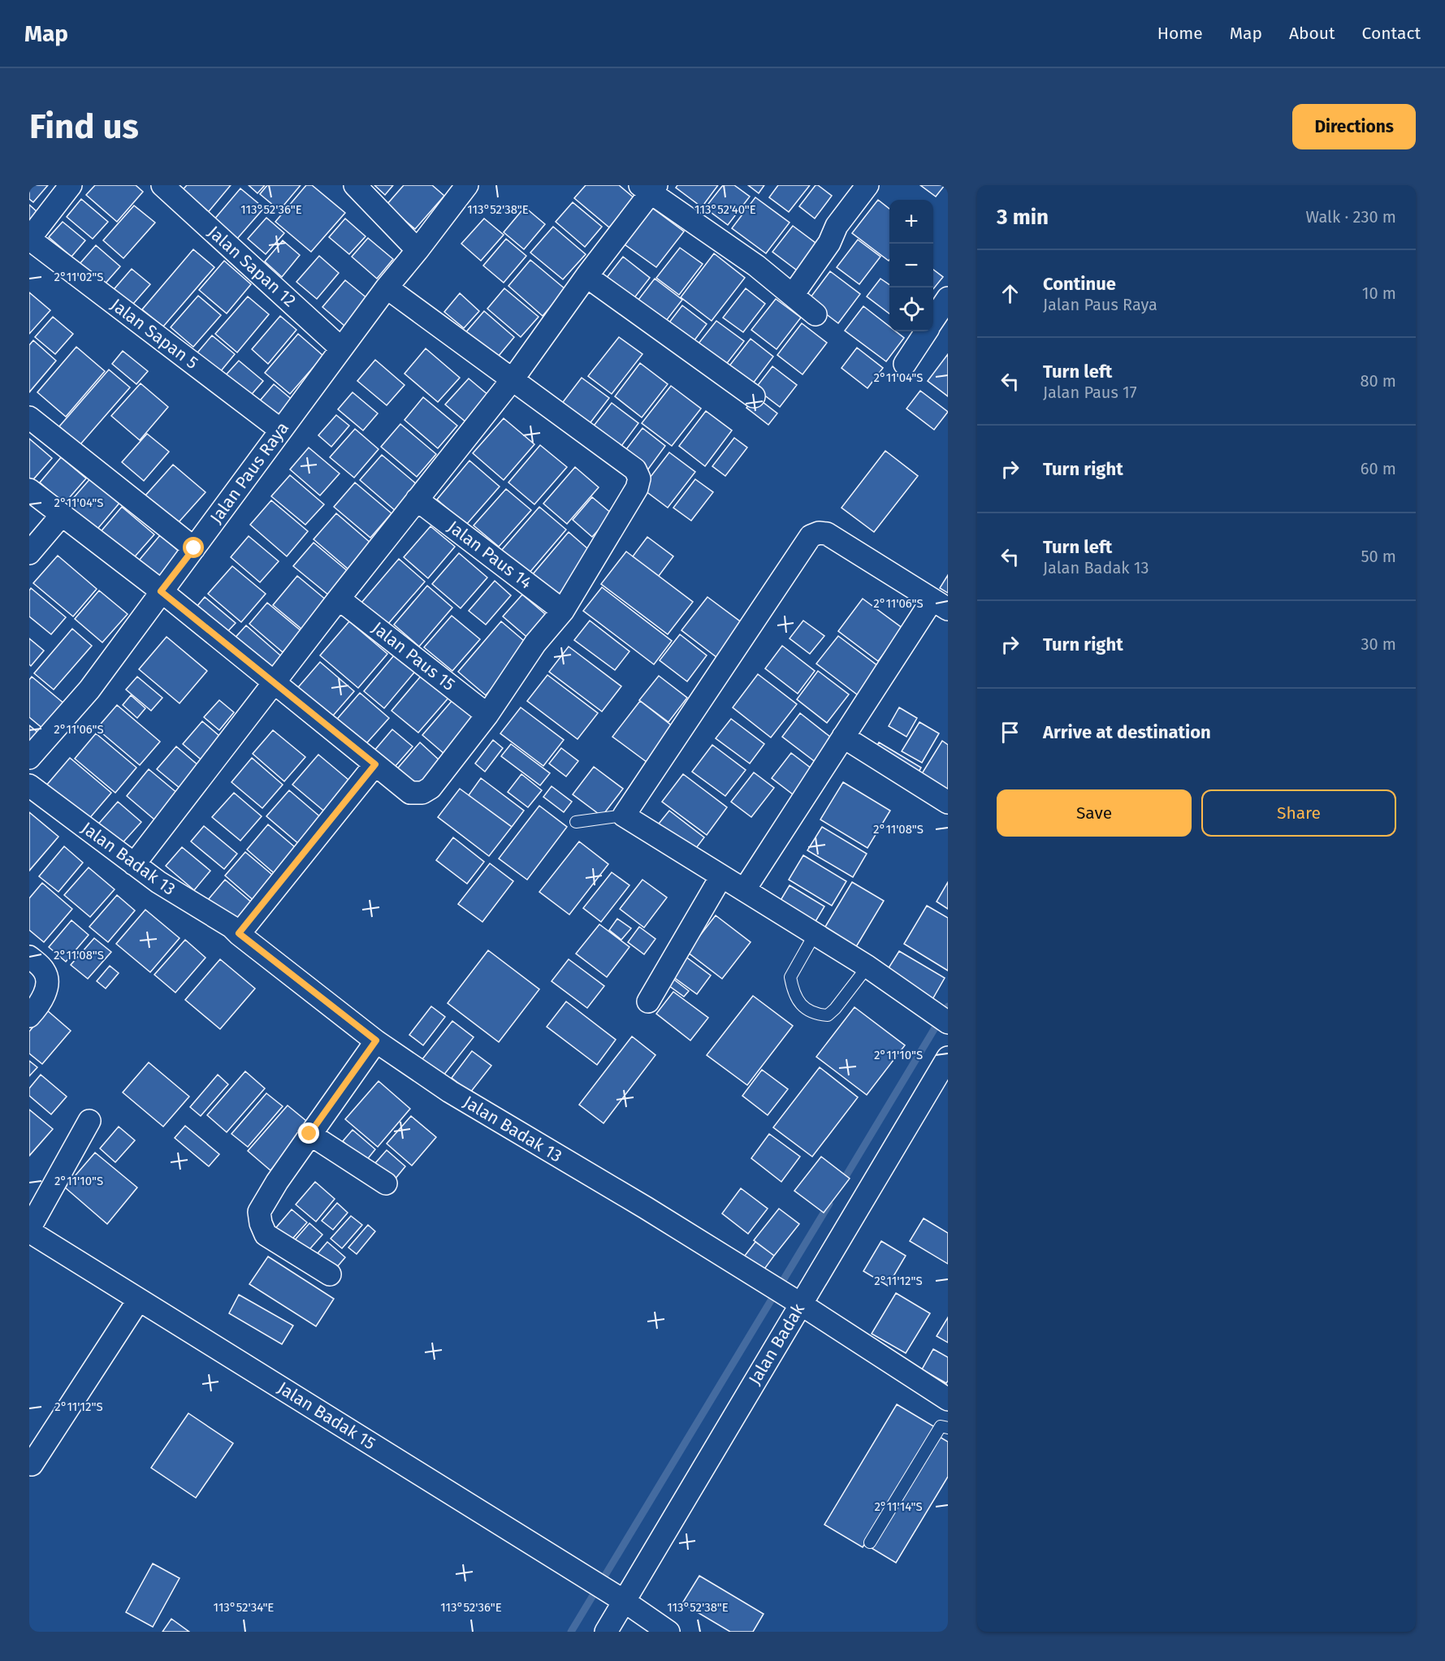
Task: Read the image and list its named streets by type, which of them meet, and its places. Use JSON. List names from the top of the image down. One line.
{"streets":{"street":["Jalan Sapan 12","Jalan Sapan 5","Jalan Paus Raya","Jalan Paus 14","Jalan Paus 15","Jalan Badak 13","Jalan Badak","Jalan Badak 15"]},"crossings":[["Jalan Sapan 12","Jalan Paus Raya"],["Jalan Sapan 5","Jalan Paus Raya"],["Jalan Badak 13","Jalan Badak"],["Jalan Badak","Jalan Badak 15"]],"page":{"header":"Map","nav":["Home","Map","About","Contact"],"buttons":["Directions",["Save","Share"]],"title":"Find us","heading":["3 min","Walk · 230 m"],"map_buttons":["+","−"],"list":[["Continue","Jalan Paus Raya","10 m"],["Turn left","Jalan Paus 17","80 m"],["Turn right","60 m"],["Turn left","Jalan Badak 13","50 m"],["Turn right","30 m"],"Arrive at destination"]},"coordinates":["113°52'36\"E","113°52'38\"E","113°52'40\"E","2°11'02\"S","2°11'04\"S","2°11'06\"S","2°11'08\"S","2°11'10\"S","2°11'12\"S","2°11'14\"S","113°52'34\"E"]}
